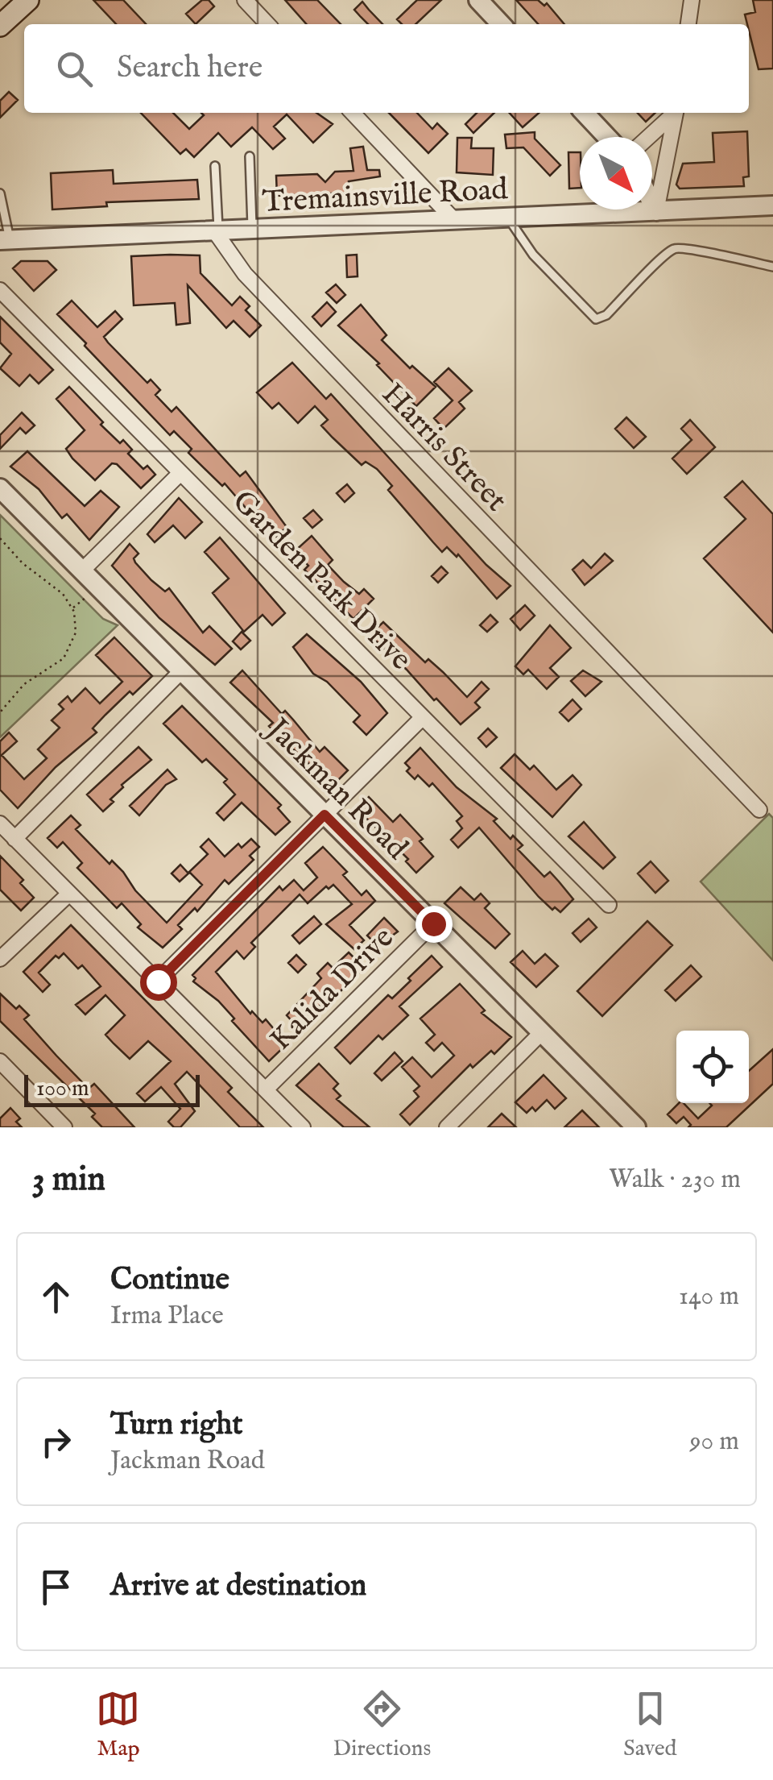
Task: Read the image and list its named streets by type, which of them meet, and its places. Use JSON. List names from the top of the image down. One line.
{"streets":{"street":["Tremainsville Road","Harris Street","Garden Park Drive","Jackman Road","Kalida Drive"]},"crossings":[["Tremainsville Road","Harris Street"],["Jackman Road","Kalida Drive"]],"scale_bar":"100 m","north":"bottom right","page":{"search":"Search here","scale":"100 m","heading":["3 min","Walk · 230 m"],"list":[["Continue","Irma Place","140 m"],["Turn right","Jackman Road","90 m"],"Arrive at destination"],"nav":["Map","Directions","Saved"]}}
